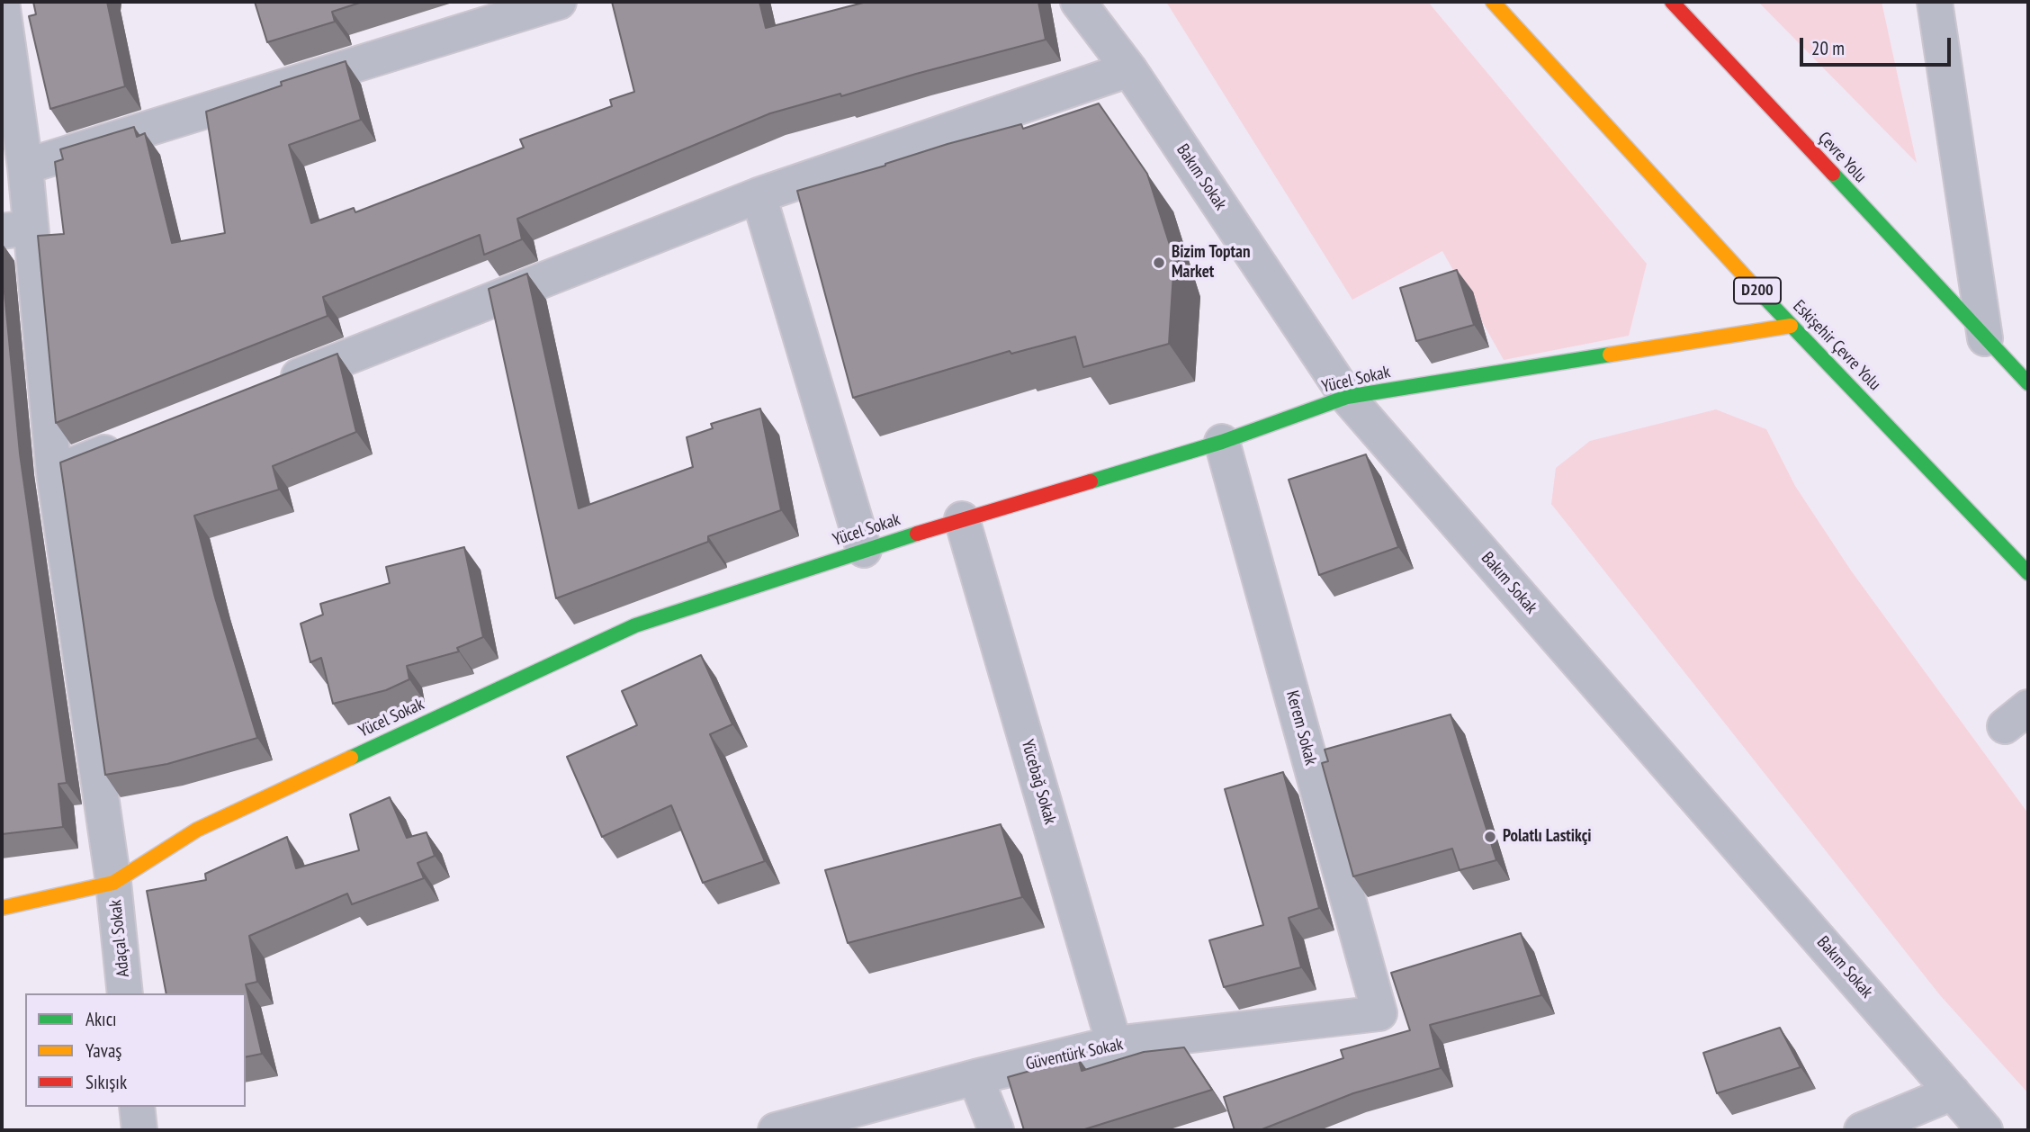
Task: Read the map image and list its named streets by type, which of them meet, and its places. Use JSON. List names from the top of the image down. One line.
{"streets":{"main road":["Çevre Yolu","D200","Eskişehir Çevre Yolu","Yücel Sokak"],"street":["Bakım Sokak","Kerem Sokak","Yücebağ Sokak","Adaçal Sokak","Güventürk Sokak"]},"crossings":[["Bakım Sokak","Yücel Sokak"],["Eskişehir Çevre Yolu","Yücel Sokak"],["Yücel Sokak","Kerem Sokak"],["Yücel Sokak","Yücebağ Sokak"],["Yücel Sokak","Adaçal Sokak"],["Kerem Sokak","Güventürk Sokak"],["Yücebağ Sokak","Güventürk Sokak"]],"places":["Bizim Toptan Market","Polatlı Lastikçi"],"legend":["Akıcı","Yavaş","Sıkışık"],"scale_bar":"20 m"}
